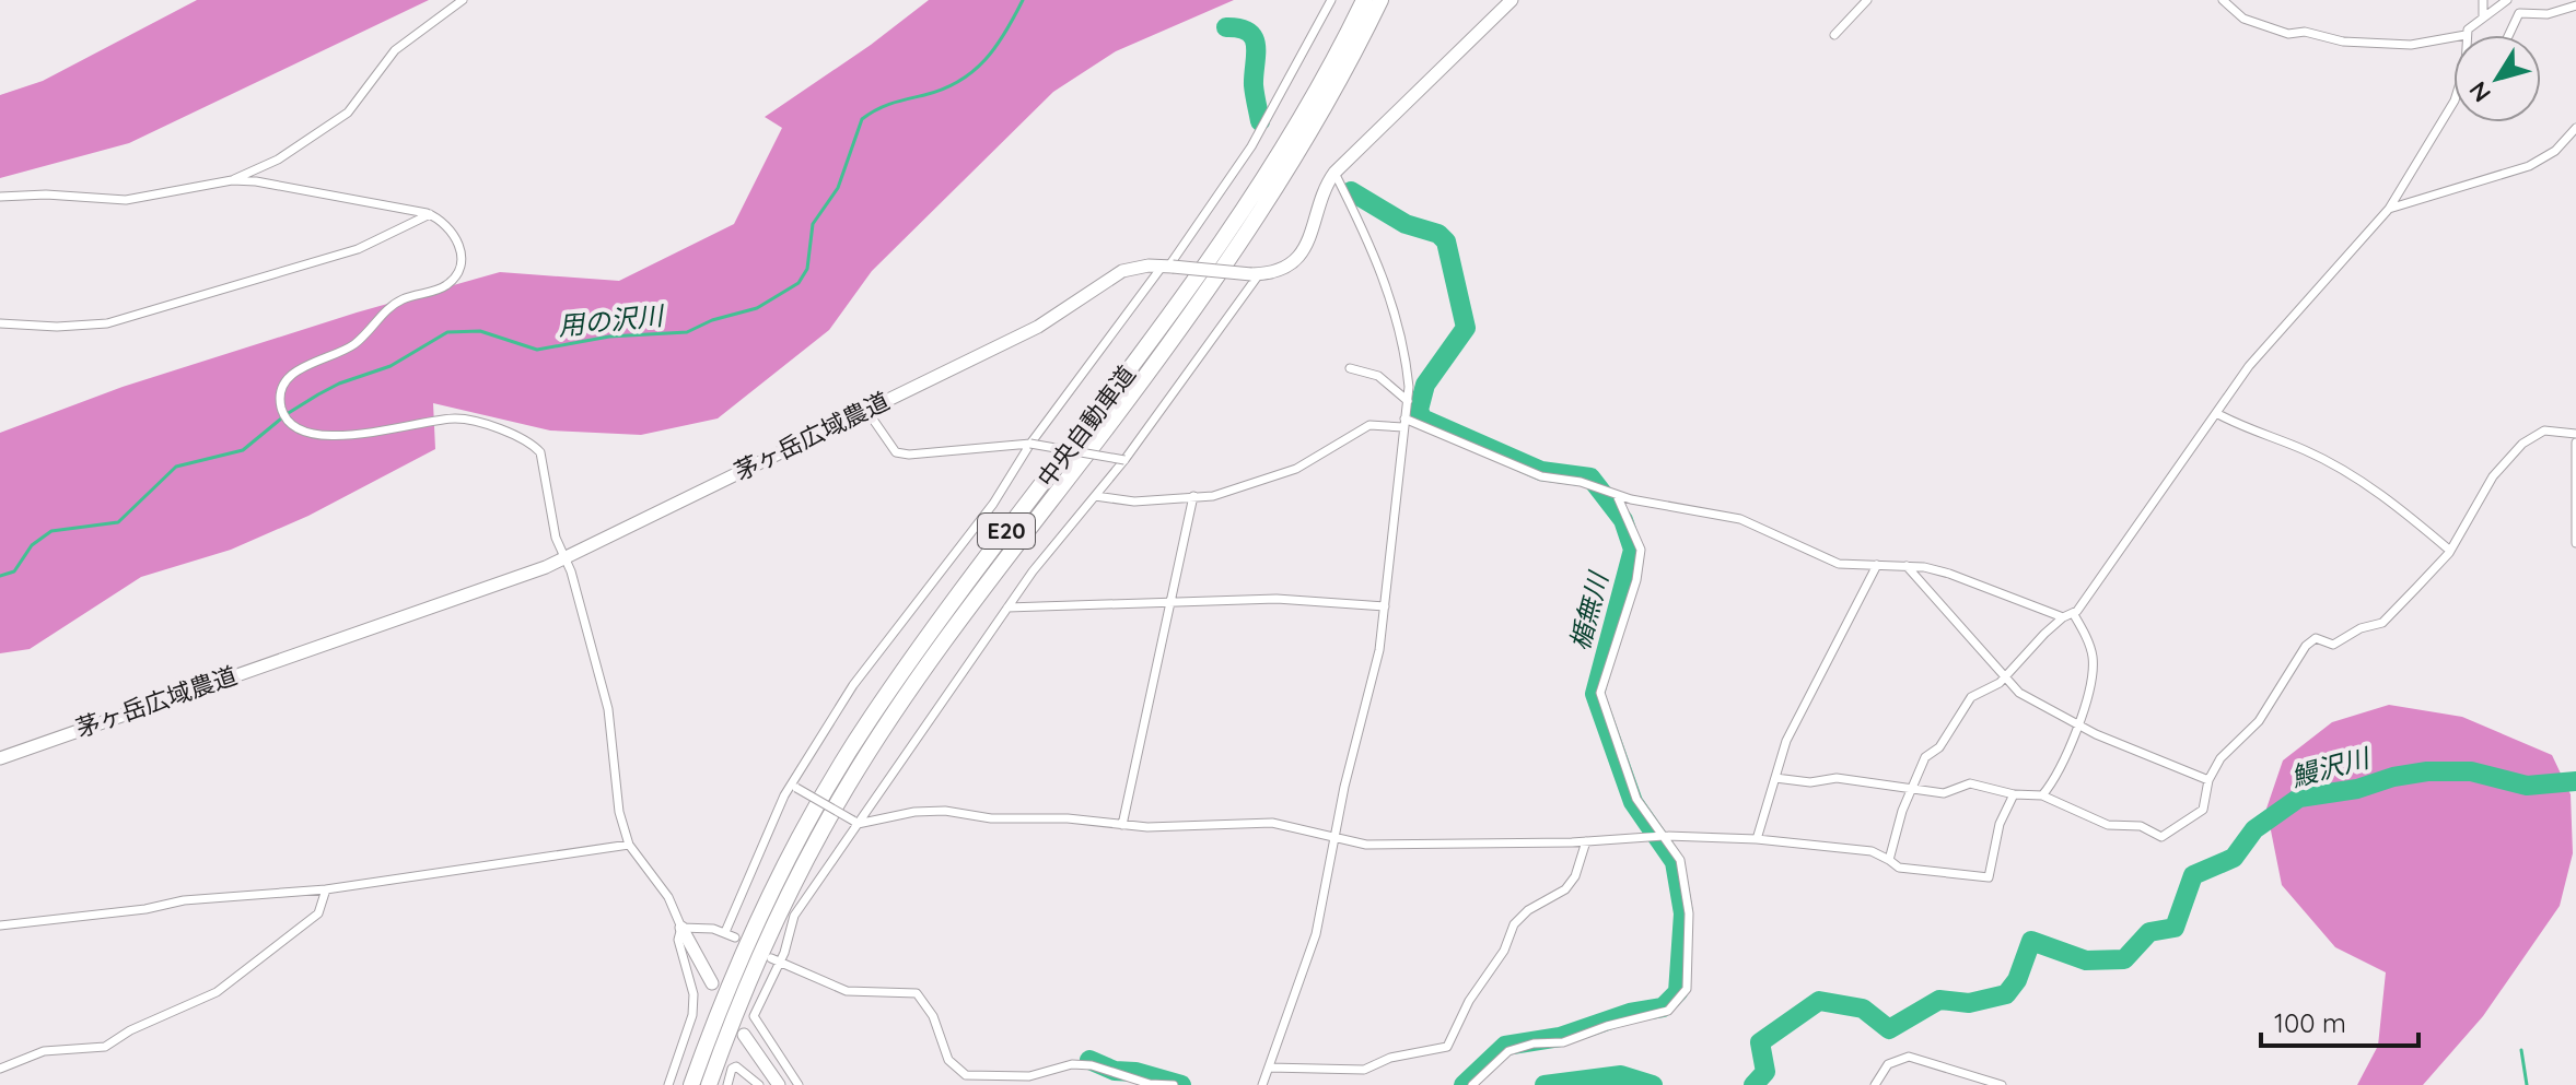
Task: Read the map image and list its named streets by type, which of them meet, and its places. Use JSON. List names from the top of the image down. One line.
{"streets":{"highway":["中央自動車道","E20"],"street":["茅ヶ岳広域農道"]},"water":["用の沢川","楯無川","鰻沢川"],"scale_bar":"100 m","north":"bottom left"}
